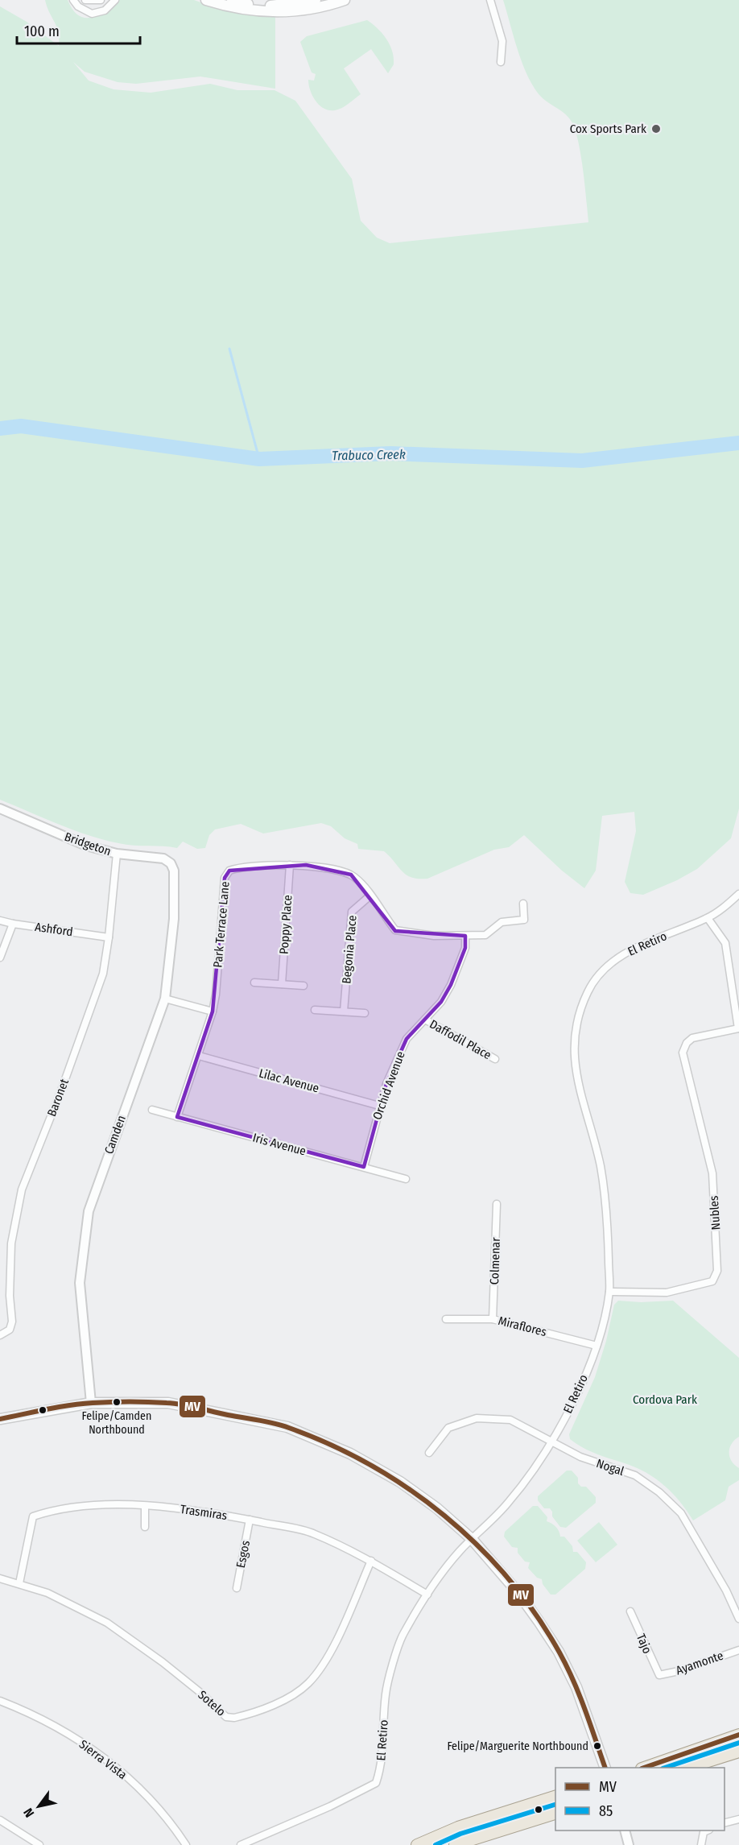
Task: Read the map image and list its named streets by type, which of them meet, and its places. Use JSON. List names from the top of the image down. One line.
{"streets":{"street":["Bridgeton","Park Terrace Lane","Poppy Place","Ashford","El Retiro","Begonia Place","Daffodil Place","Lilac Avenue","Orchid Avenue","Baronet","Camden","Iris Avenue","Nubles","Colmenar","Miraflores","Nogal","Trasmiras","Esgos","Tajo","Ayamonte","Sotelo","Sierra Vista"]},"crossings":[["Bridgeton","Baronet"],["Bridgeton","Camden"],["Park Terrace Lane","Poppy Place"],["Park Terrace Lane","Lilac Avenue"],["Park Terrace Lane","Iris Avenue"],["Ashford","Baronet"],["El Retiro","Nubles"],["El Retiro","Miraflores"],["El Retiro","Nogal"],["El Retiro","Trasmiras"],["Daffodil Place","Orchid Avenue"],["Lilac Avenue","Orchid Avenue"],["Orchid Avenue","Iris Avenue"],["Colmenar","Miraflores"],["Trasmiras","Esgos"],["Trasmiras","Sotelo"],["Tajo","Ayamonte"]],"water":["Trabuco Creek"],"parks":["Cordova Park"],"places":["Cox Sports Park","Felipe/Camden Northbound","Felipe/Marguerite Northbound"],"lines":["transit line MV","transit line 85"],"legend":["MV","85"],"scale_bar":"100 m","north":"bottom left"}
